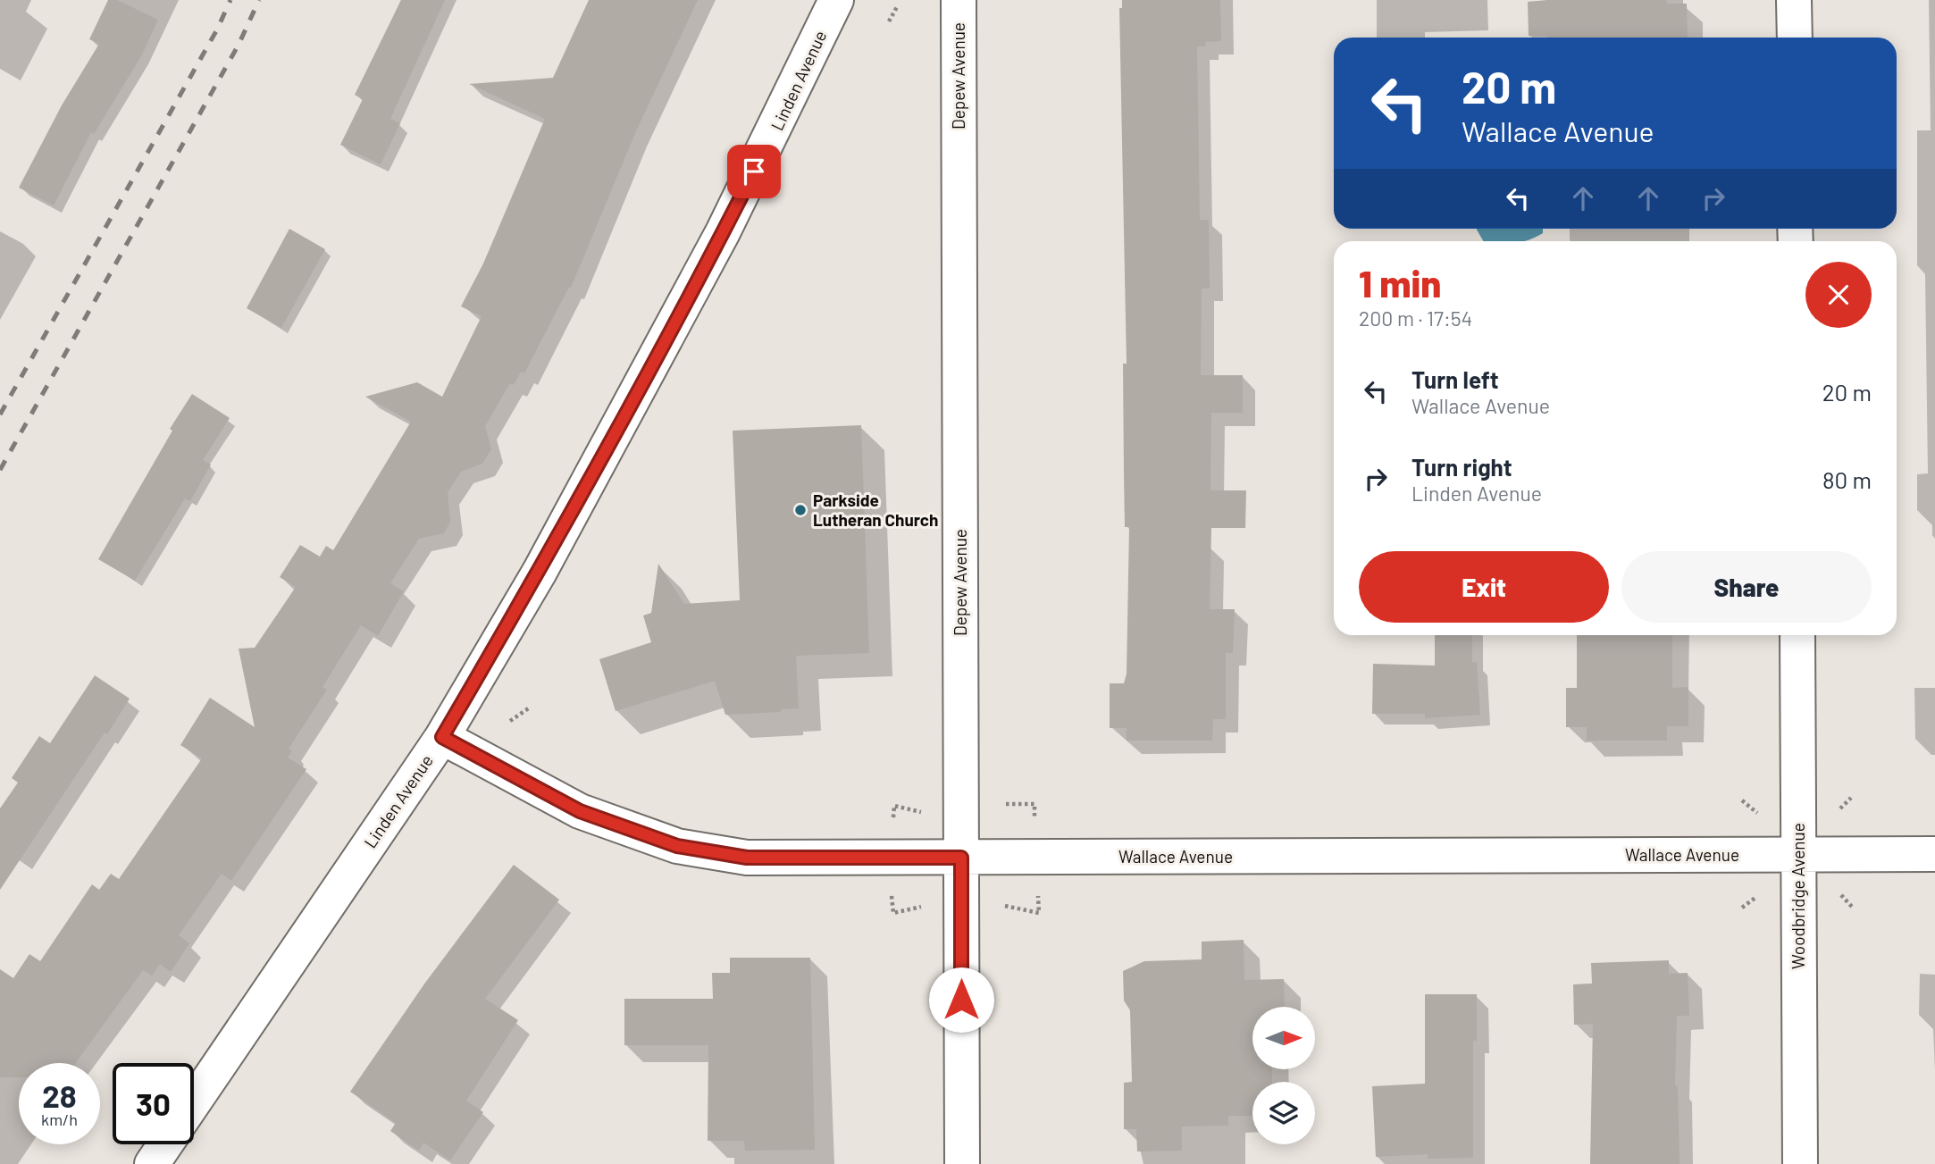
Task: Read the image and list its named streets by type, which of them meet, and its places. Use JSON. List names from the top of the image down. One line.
{"streets":{"street":["Depew Avenue","Linden Avenue","Wallace Avenue","Woodbridge Avenue"]},"crossings":[["Depew Avenue","Wallace Avenue"],["Linden Avenue","Wallace Avenue"],["Wallace Avenue","Woodbridge Avenue"]],"places":["Parkside Lutheran Church"],"north":"right","page":{"turn":["20 m","Wallace Avenue"],"heading":["1 min","200 m · 17:54"],"list":[{"name":"Turn left","note":"Wallace Avenue","value":"20 m"},{"name":"Turn right","note":"Linden Avenue","value":"80 m"}],"buttons":["Exit","Share"],"speed":"28 km/h","limit":"30"}}
